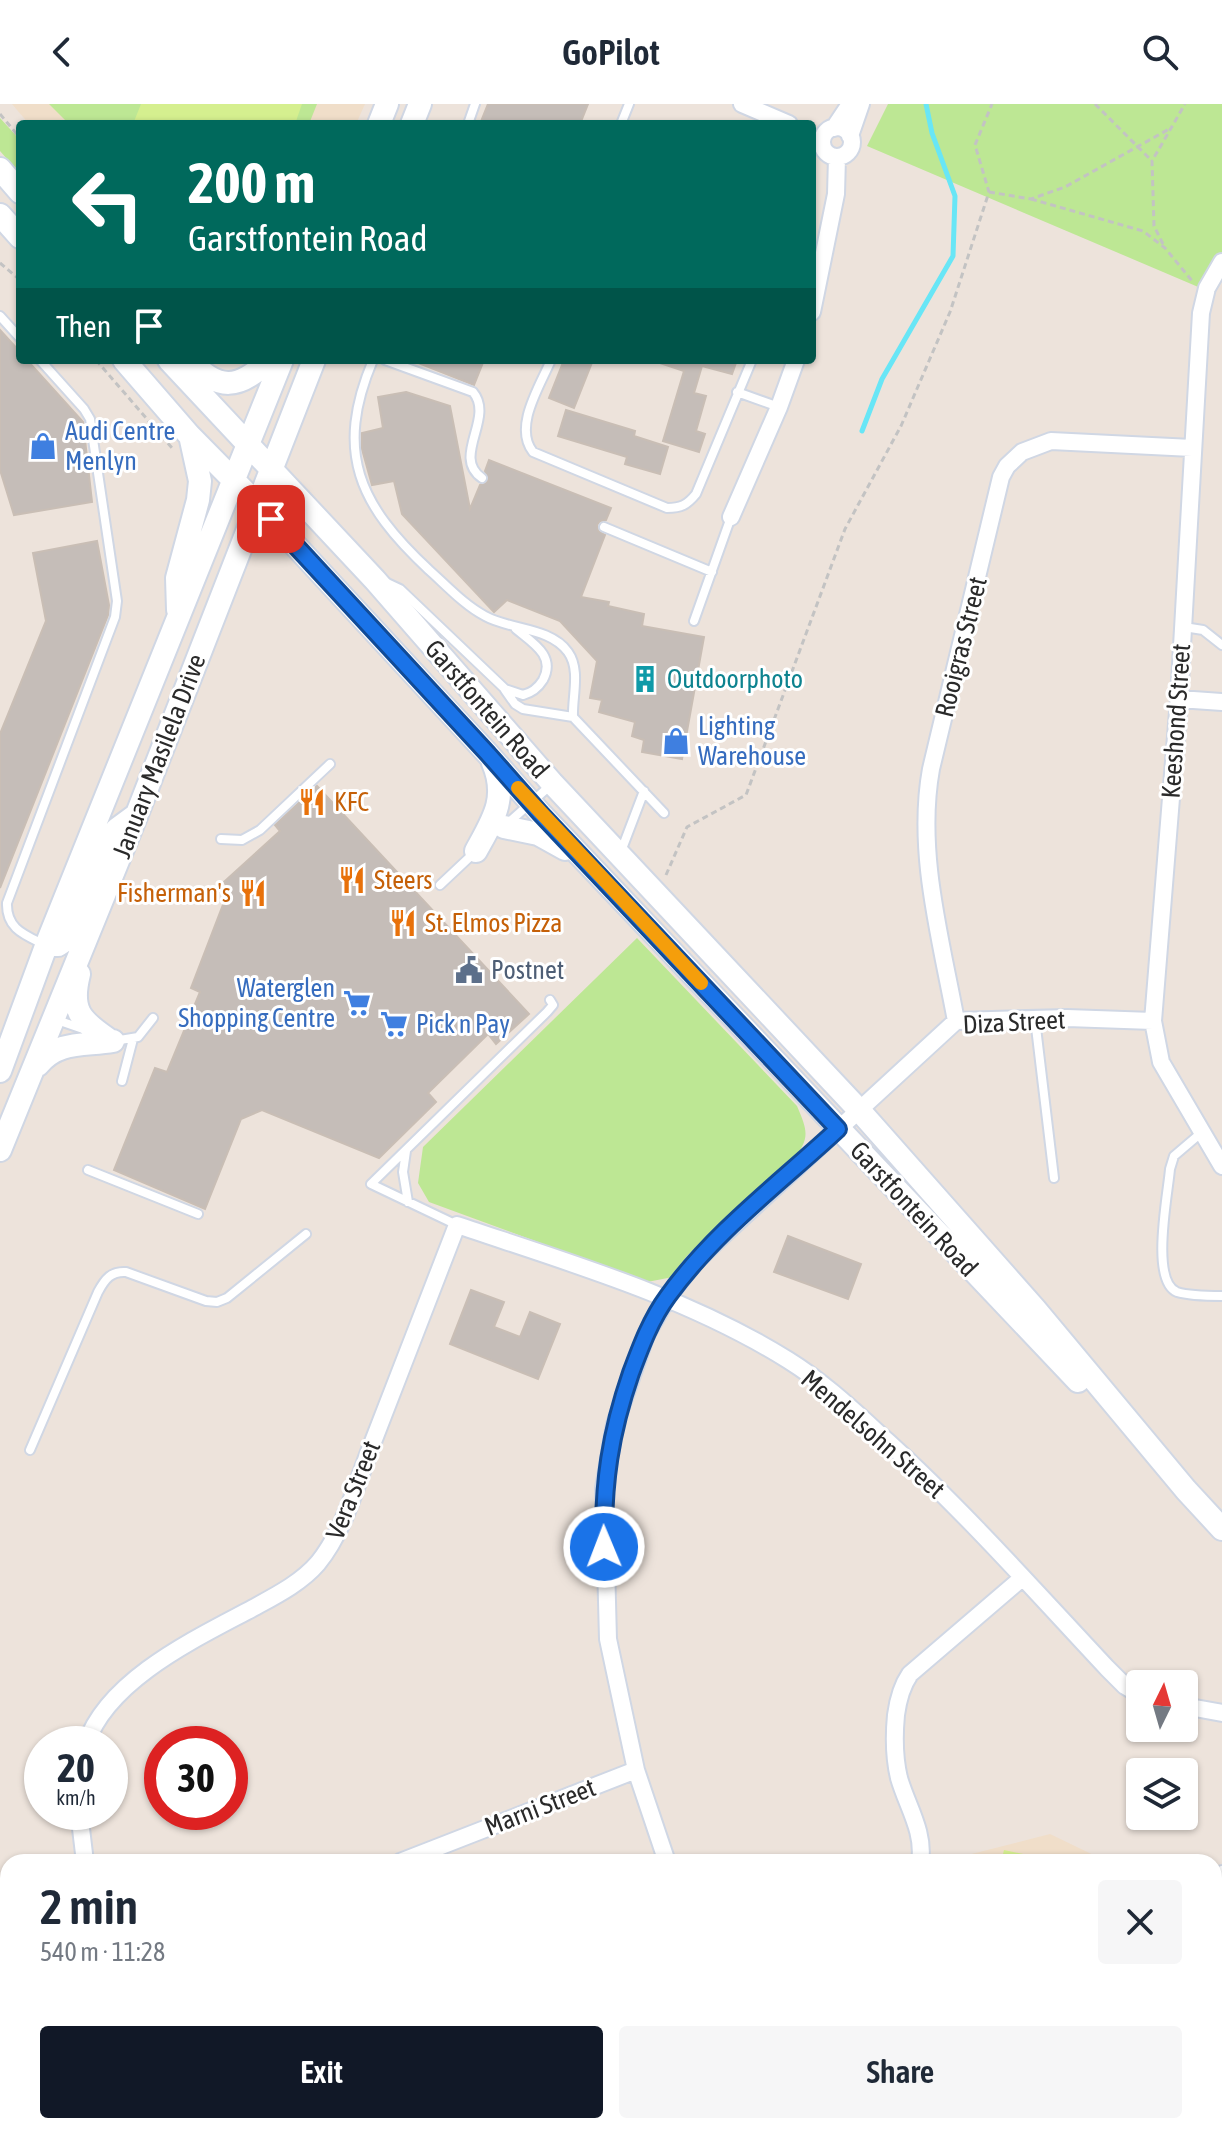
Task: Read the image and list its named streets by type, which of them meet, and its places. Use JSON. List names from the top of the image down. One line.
{"streets":{"main road":["Garstfontein Road","January Masilela Drive"],"street":["Rooigras Street","Keeshond Street","Diza Street","Mendelsohn Street","Vera Street","Marni Street"]},"crossings":[["Rooigras Street","Keeshond Street"],["Rooigras Street","Diza Street"],["Garstfontein Road","January Masilela Drive"],["Garstfontein Road","Diza Street"],["Keeshond Street","Diza Street"],["Diza Street","Mendelsohn Street"],["Diza Street","Marni Street"],["Mendelsohn Street","Vera Street"]],"places":{"shop":["Audi Centre Menlyn","Lighting Warehouse"],"building":["Outdoorphoto"],"restaurant":["KFC","Steers","Fisherman's","St. Elmos Pizza"],"public building":["Postnet"],"supermarket":["Waterglen Shopping Centre","Pick n Pay"]},"north":"top","page":{"header":"GoPilot","turn":["200 m","Garstfontein Road"],"then":"Then","speed":"20 km/h","limit":"30","heading":["2 min","540 m · 11:28"],"buttons":["Exit","Share"]}}
